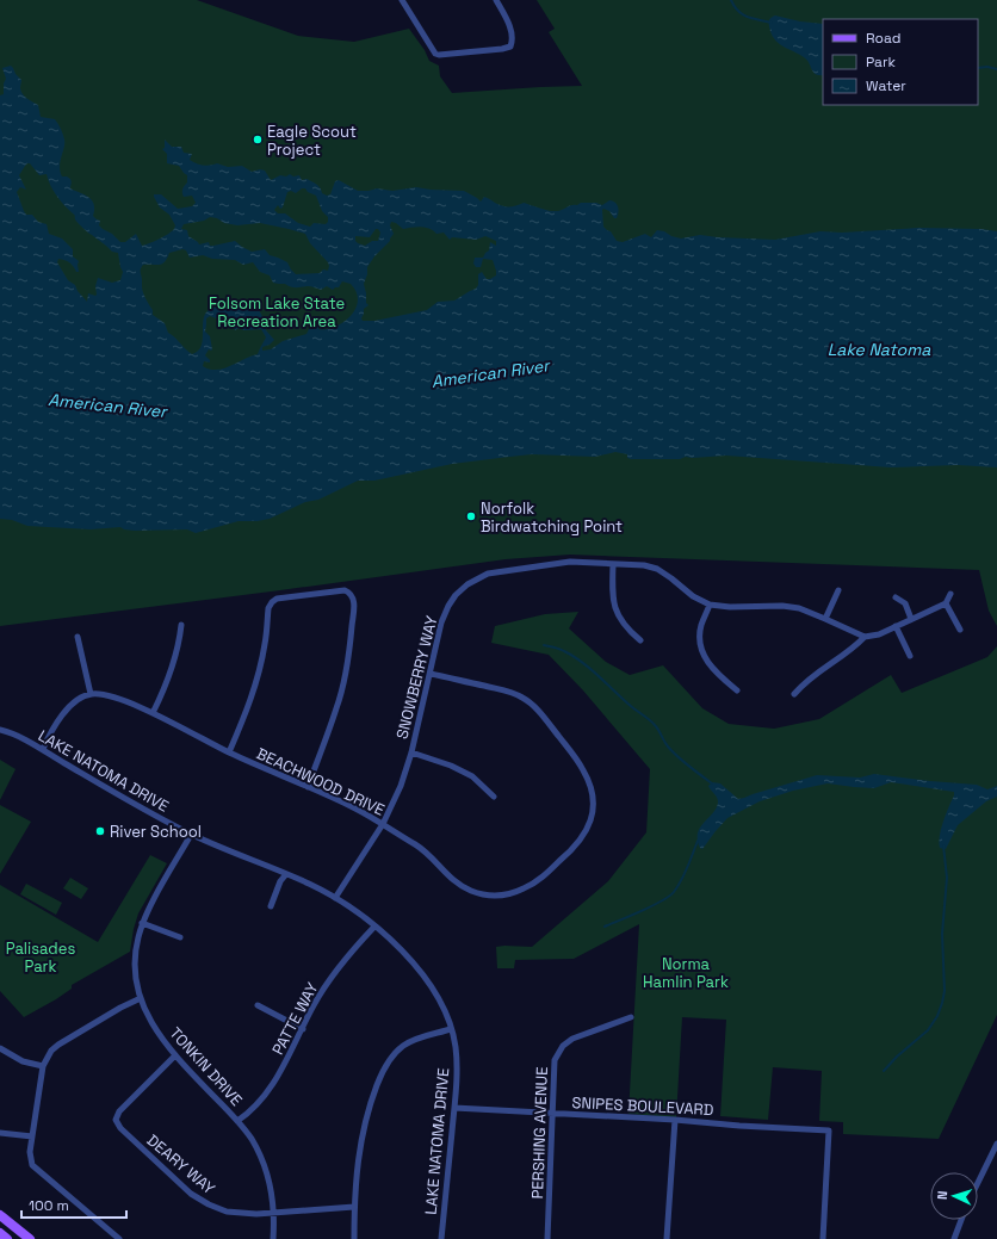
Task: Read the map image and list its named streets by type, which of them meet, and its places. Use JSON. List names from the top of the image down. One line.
{"streets":{"street":["SNOWBERRY WAY","LAKE NATOMA DRIVE","BEACHWOOD DRIVE","PATTE WAY","TONKIN DRIVE","SNIPES BOULEVARD","PERSHING AVENUE","DEARY WAY"]},"crossings":[["SNOWBERRY WAY","LAKE NATOMA DRIVE"],["SNOWBERRY WAY","BEACHWOOD DRIVE"],["LAKE NATOMA DRIVE","PATTE WAY"],["LAKE NATOMA DRIVE","TONKIN DRIVE"],["LAKE NATOMA DRIVE","SNIPES BOULEVARD"],["PATTE WAY","TONKIN DRIVE"],["TONKIN DRIVE","DEARY WAY"],["SNIPES BOULEVARD","PERSHING AVENUE"]],"water":["Lake Natoma","American River"],"parks":["Folsom Lake State Recreation Area","Palisades Park","Norma Hamlin Park"],"places":["Eagle Scout Project","Norfolk Birdwatching Point","River School"],"legend":["Road","Park","Water"],"scale_bar":"100 m","north":"left"}
